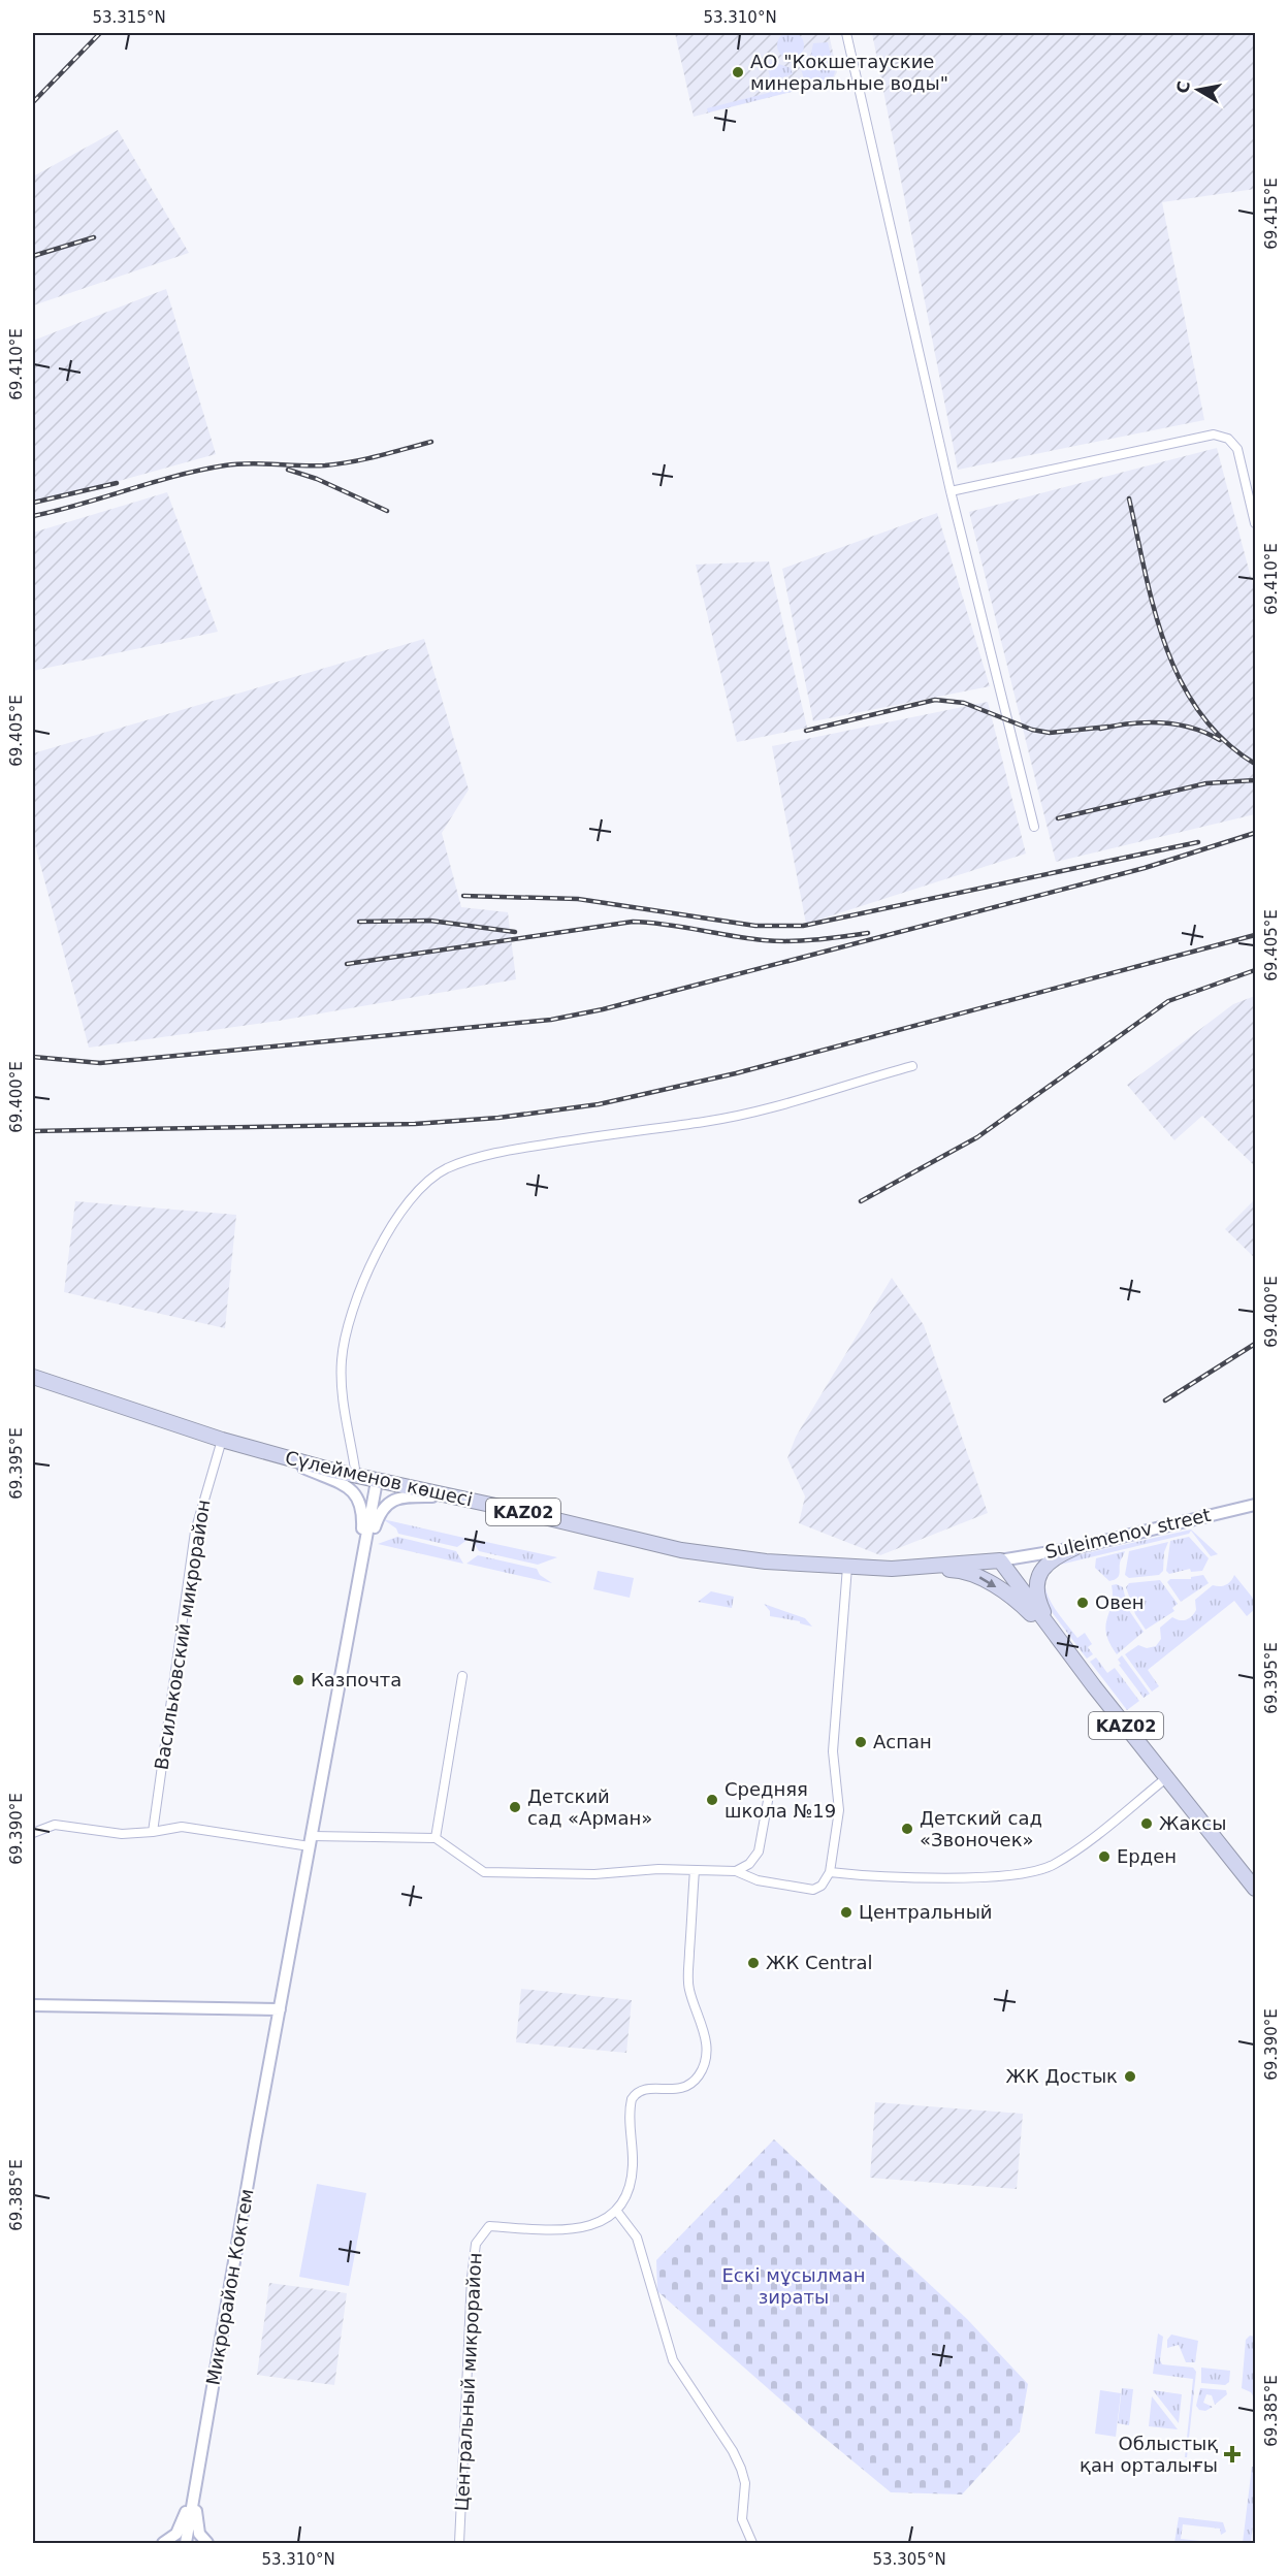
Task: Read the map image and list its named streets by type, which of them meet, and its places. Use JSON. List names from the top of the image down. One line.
{"streets":{"highway":["Сүлейменов көшесі","KАZ02"],"main road":["Suleimenov street","Микрорайон Коктем"],"street":["Васильковский микрорайон","Центральный микрорайон"]},"crossings":[["Сүлейменов көшесі","KАZ02"],["Сүлейменов көшесі","Suleimenov street"],["Сүлейменов көшесі","Васильковский микрорайон"],["KАZ02","Suleimenov street"]],"parks":["Ескі мұсылман зираты"],"places":{"other":["АО \"Кокшетауские минеральные воды\"","Овен","Казпочта","Аспан","Средняя школа №19","Детский сад «Арман»","Жаксы","Детский сад «Звоночек»","Ерден","Центральный","ЖК Central","ЖК Достык"],"health":["Облыстық қан орталығы"]},"north":"left","coordinates":["53.315°N","53.310°N","69.415°E","69.410°E","69.405°E","69.400°E","69.395°E","69.390°E","69.385°E","53.305°N"]}
